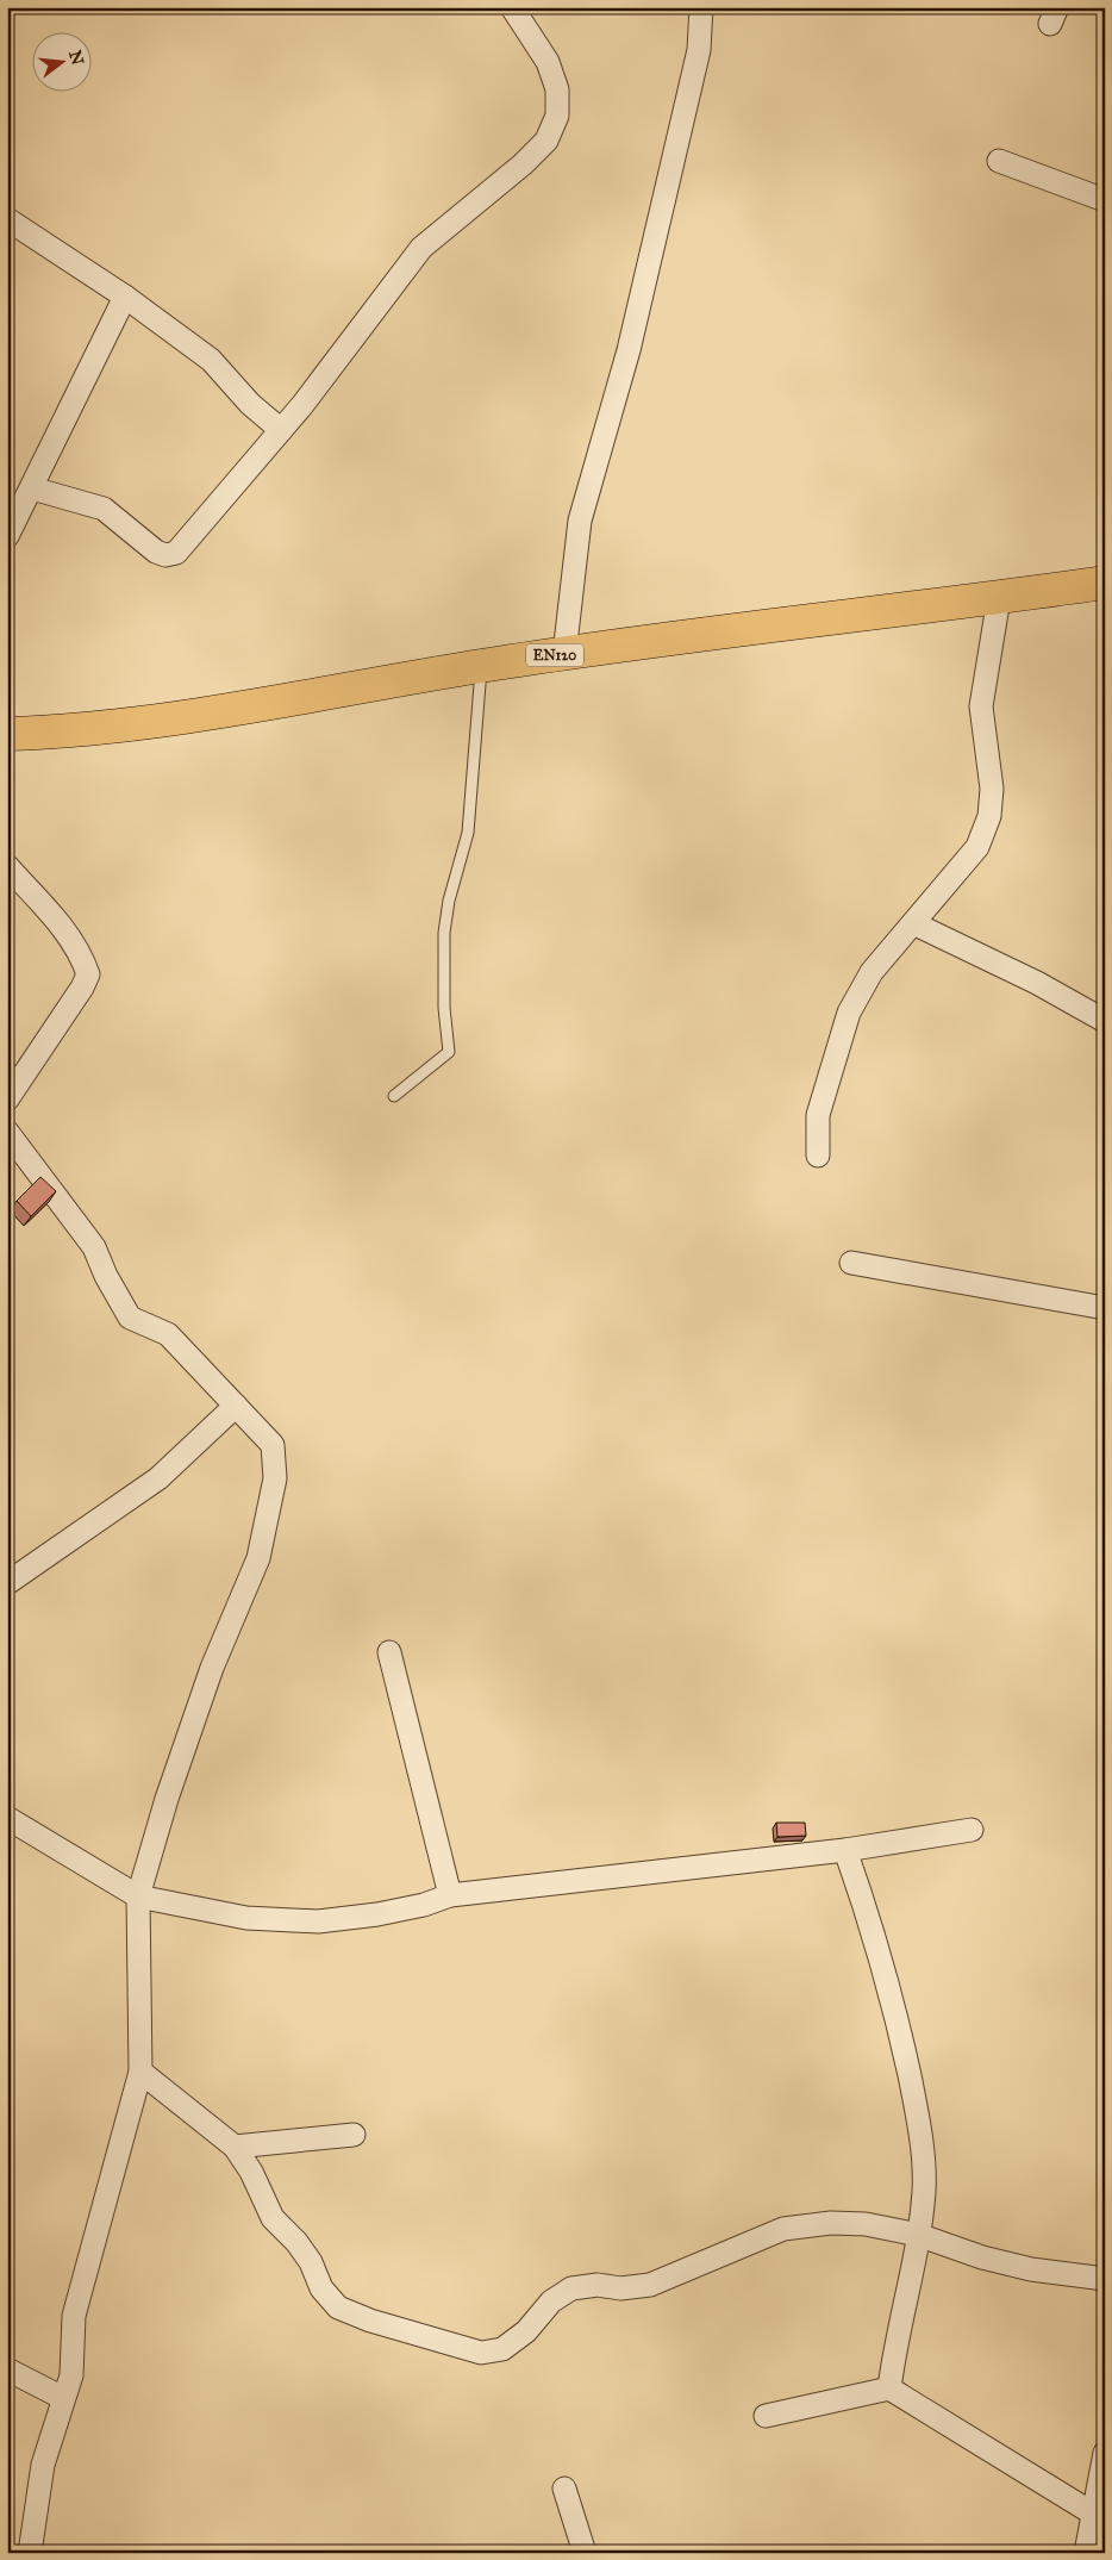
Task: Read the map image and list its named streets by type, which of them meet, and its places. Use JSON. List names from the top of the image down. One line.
{"streets":{"highway":["EN120"]},"north":"right"}
